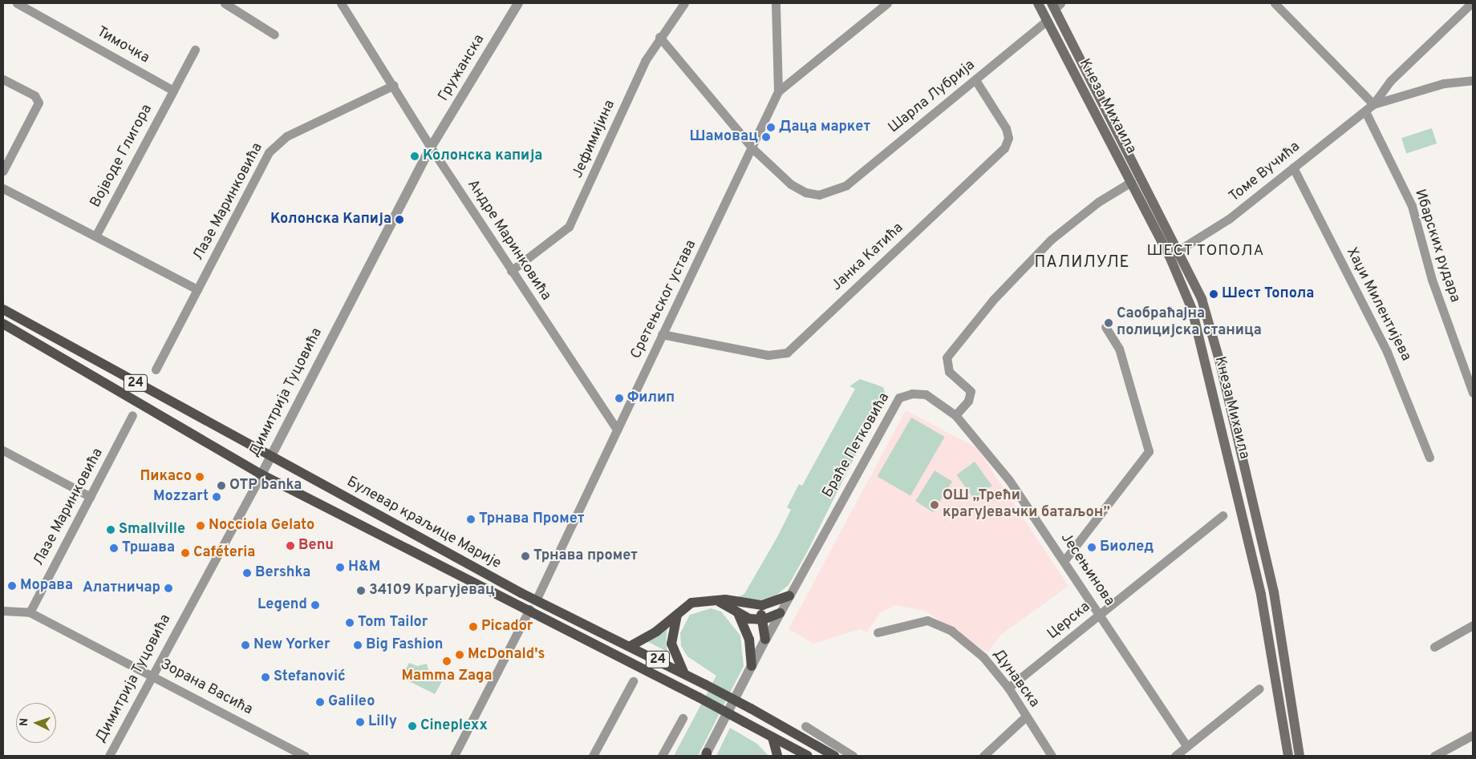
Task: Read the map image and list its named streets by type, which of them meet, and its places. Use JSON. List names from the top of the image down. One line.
{"streets":{"main road":["Кнеза Михаила","24","Булевар краљице Марије"],"street":["Тимочка","Гружанска","Шарла Лубрија","Јефимијина","Војводе Глигора","Томе Вучића","Лазе Маринковића","Андре Маринковића","Ибарских рудара","Јанка Катића","Сретењског устава","Хаџи Милентијева","Димитрија Туцовића","Браће Петковића","Јесењинова","Церска","Дунавска","Зорана Васића"]},"crossings":[["Тимочка","Војводе Глигора"],["Гружанска","Андре Маринковића"],["Гружанска","Димитрија Туцовића"],["Шарла Лубрија","Кнеза Михаила"],["Шарла Лубрија","Јефимијина"],["Шарла Лубрија","Јанка Катића"],["Шарла Лубрија","Сретењског устава"],["Кнеза Михаила","Томе Вучића"],["Јефимијина","Андре Маринковића"],["Томе Вучића","Ибарских рудара"],["Томе Вучића","Хаџи Милентијева"],["Лазе Маринковића","Андре Маринковића"],["Лазе Маринковића","Зорана Васића"],["Андре Маринковића","Сретењског устава"],["Андре Маринковића","Димитрија Туцовића"],["Јанка Катића","Сретењског устава"],["Сретењског устава","Булевар краљице Марије"],["Димитрија Туцовића","Булевар краљице Марије"],["Димитрија Туцовића","Зорана Васића"],["Браће Петковића","Јесењинова"],["Јесењинова","Церска"],["Церска","Дунавска"]],"districts":["ШЕСТ ТОПОЛА","ПАЛИЛУЛЕ"],"places":["Даца маркет","Шамовац","Колонска капија","Колонска Капија","Шест Топола","Саобраћајна полицијска станица","Филип","Пикасо","OTP banka","Mozzart","ОШ „Трећи крагујевачки батаљон”","Трнава Промет","Nocciola Gelato","Smallville","Benu","Биолед","Тршава","Caféteria","Трнава промет","H&M","Bershka","Морава","Алатничар","34109 Крагујевац","Legend","Tom Tailor","Picador","New Yorker","Big Fashion","McDonald's","Mamma Zaga","Stefanović","Galileo","Lilly","Cineplexx"],"north":"left"}
